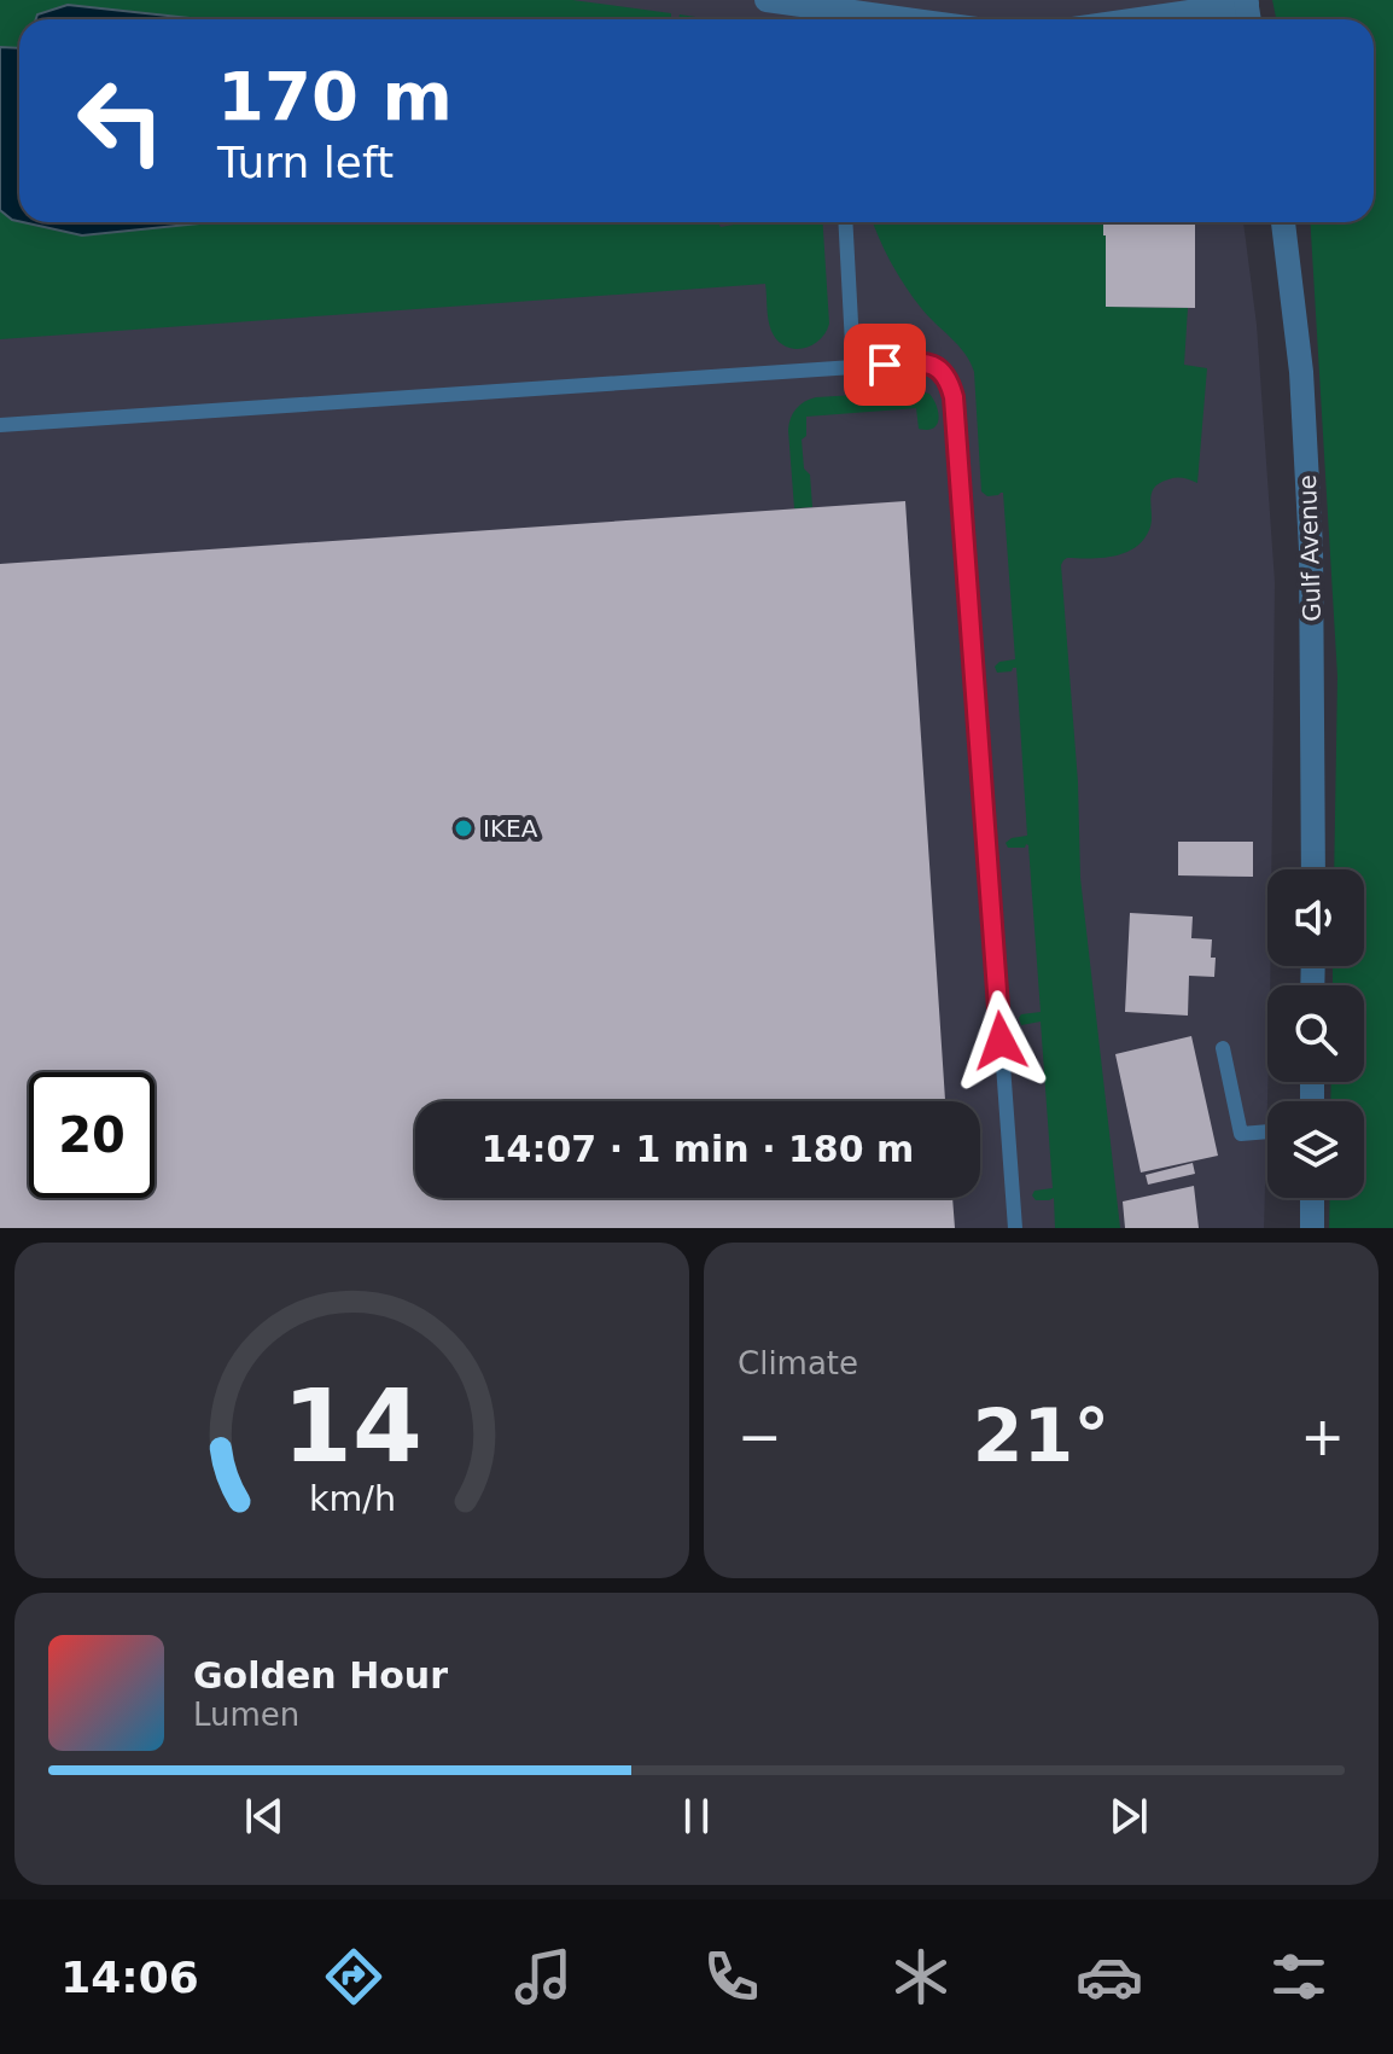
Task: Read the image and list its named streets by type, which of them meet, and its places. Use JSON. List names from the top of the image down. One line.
{"streets":{"street":["Gulf Avenue"]},"places":["IKEA"],"page":{"turn":["170 m","Turn left"],"limit":"20","trip":"14:07 · 1 min · 180 m","tile":"Climate","heat":["−","21°","+"],"song":["Golden Hour","Lumen"],"tabs":"14:06","gauge":["14","km/h"]}}
